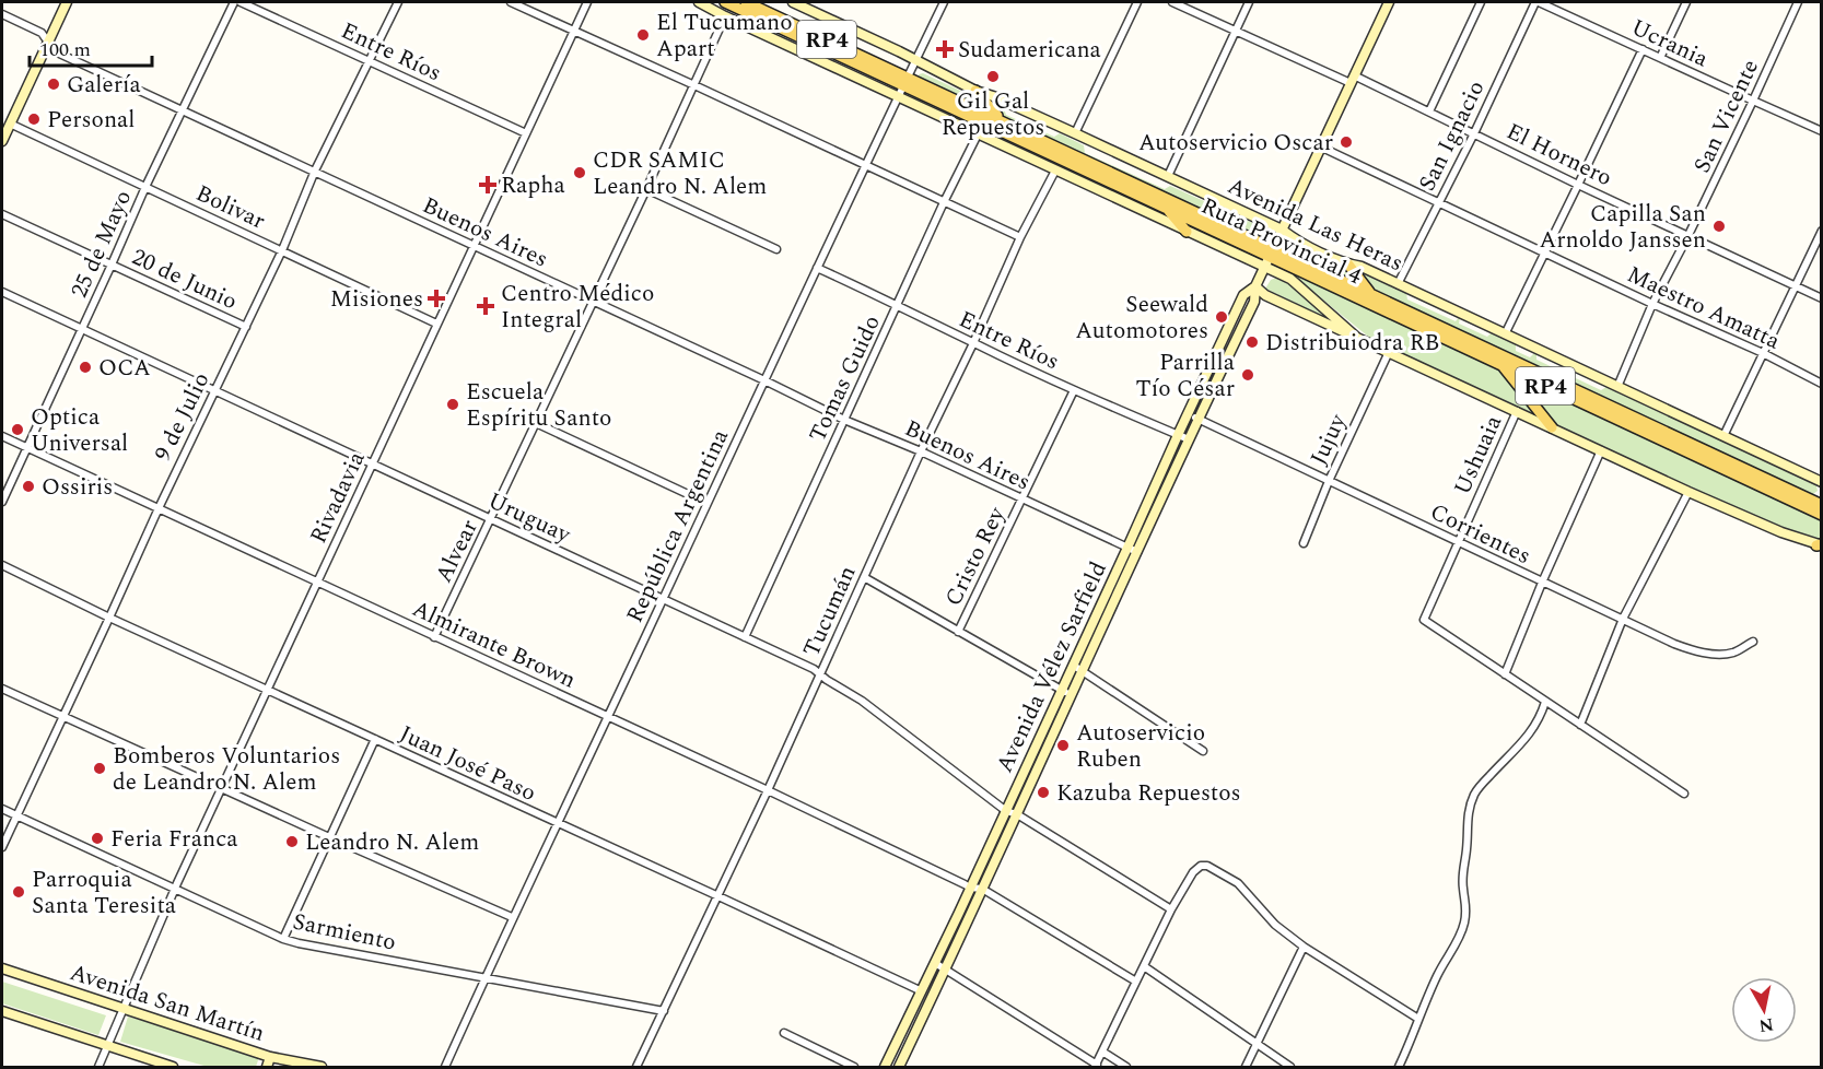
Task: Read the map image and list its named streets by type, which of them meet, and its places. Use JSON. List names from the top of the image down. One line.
{"streets":{"main road":["RP4","Avenida Las Heras","Ruta Provincial 4","Avenida Vélez Sarfield","Avenida San Martín"],"street":["Ucrania","Entre Ríos","San Vicente","San Ignacio","El Hornero","Bolivar","Buenos Aires","25 de Mayo","20 de Junio","Maestro Amatta","Tomas Guido","9 de Julio","Jujuy","Ushuaia","Rivadavia","Uruguay","República Argentina","Corrientes","Alvear","Cristo Rey","Tucumán","Almirante Brown","Juan José Paso","Sarmiento"]},"crossings":[["Ucrania","San Vicente"],["Ucrania","San Ignacio"],["Entre Ríos","Tomas Guido"],["Entre Ríos","9 de Julio"],["Entre Ríos","Rivadavia"],["Entre Ríos","República Argentina"],["Entre Ríos","Cristo Rey"],["Entre Ríos","Tucumán"],["Entre Ríos","Avenida Vélez Sarfield"],["San Vicente","El Hornero"],["San Vicente","Avenida Las Heras"],["San Vicente","Maestro Amatta"],["San Ignacio","El Hornero"],["San Ignacio","Avenida Las Heras"],["San Ignacio","Maestro Amatta"],["El Hornero","Avenida Vélez Sarfield"],["Bolivar","25 de Mayo"],["Bolivar","9 de Julio"],["Bolivar","Rivadavia"],["Avenida Las Heras","República Argentina"],["Avenida Las Heras","Avenida Vélez Sarfield"],["Buenos Aires","25 de Mayo"],["Buenos Aires","Tomas Guido"],["Buenos Aires","9 de Julio"],["Buenos Aires","Rivadavia"],["Buenos Aires","República Argentina"],["Buenos Aires","Alvear"],["Buenos Aires","Cristo Rey"],["Buenos Aires","Tucumán"],["Buenos Aires","Avenida Vélez Sarfield"],["Ruta Provincial 4","República Argentina"],["Ruta Provincial 4","Avenida Vélez Sarfield"],["25 de Mayo","20 de Junio"],["25 de Mayo","Uruguay"],["25 de Mayo","Almirante Brown"],["20 de Junio","9 de Julio"],["Maestro Amatta","Avenida Vélez Sarfield"],["Tomas Guido","Uruguay"],["9 de Julio","Uruguay"],["9 de Julio","Almirante Brown"],["9 de Julio","Juan José Paso"],["9 de Julio","Sarmiento"],["Jujuy","Corrientes"],["Ushuaia","Corrientes"],["Rivadavia","Uruguay"],["Rivadavia","Almirante Brown"],["Rivadavia","Juan José Paso"],["Rivadavia","Sarmiento"],["Rivadavia","Avenida San Martín"],["Uruguay","República Argentina"],["Uruguay","Alvear"],["Uruguay","Tucumán"],["Uruguay","Avenida Vélez Sarfield"],["República Argentina","Almirante Brown"],["República Argentina","Juan José Paso"],["República Argentina","Sarmiento"],["Corrientes","Avenida Vélez Sarfield"],["Alvear","Almirante Brown"],["Tucumán","Almirante Brown"],["Tucumán","Juan José Paso"],["Tucumán","Sarmiento"],["Almirante Brown","Avenida Vélez Sarfield"],["Avenida Vélez Sarfield","Juan José Paso"]],"places":{"other":["El Tucumano Apart","Gil Gal Repuestos","Galería","Personal","Autoservicio Oscar","CDR SAMIC Leandro N. Alem","Capilla San Arnoldo Janssen","Seewald Automotores","Distribuiodra RB","OCA","Parrilla Tío César","Escuela Espíritu Santo","Optica Universal","Ossiris","Autoservicio Ruben","Bomberos Voluntarios de Leandro N. Alem","Kazuba Repuestos","Feria Franca","Leandro N. Alem","Parroquia Santa Teresita"],"health":["Sudamericana","Rapha","Misiones","Centro Médico Integral"]},"scale_bar":"100 m","north":"bottom"}
